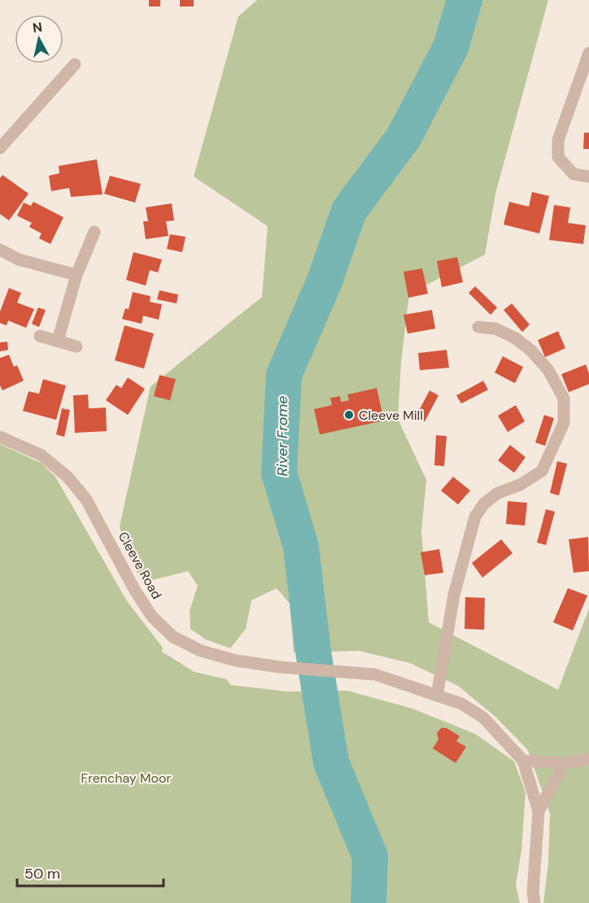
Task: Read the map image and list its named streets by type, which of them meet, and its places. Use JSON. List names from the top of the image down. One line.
{"streets":{"street":["Cleeve Road"]},"water":["River Frome"],"parks":["Frenchay Moor"],"places":["Cleeve Mill"],"scale_bar":"50 m","north":"top"}
